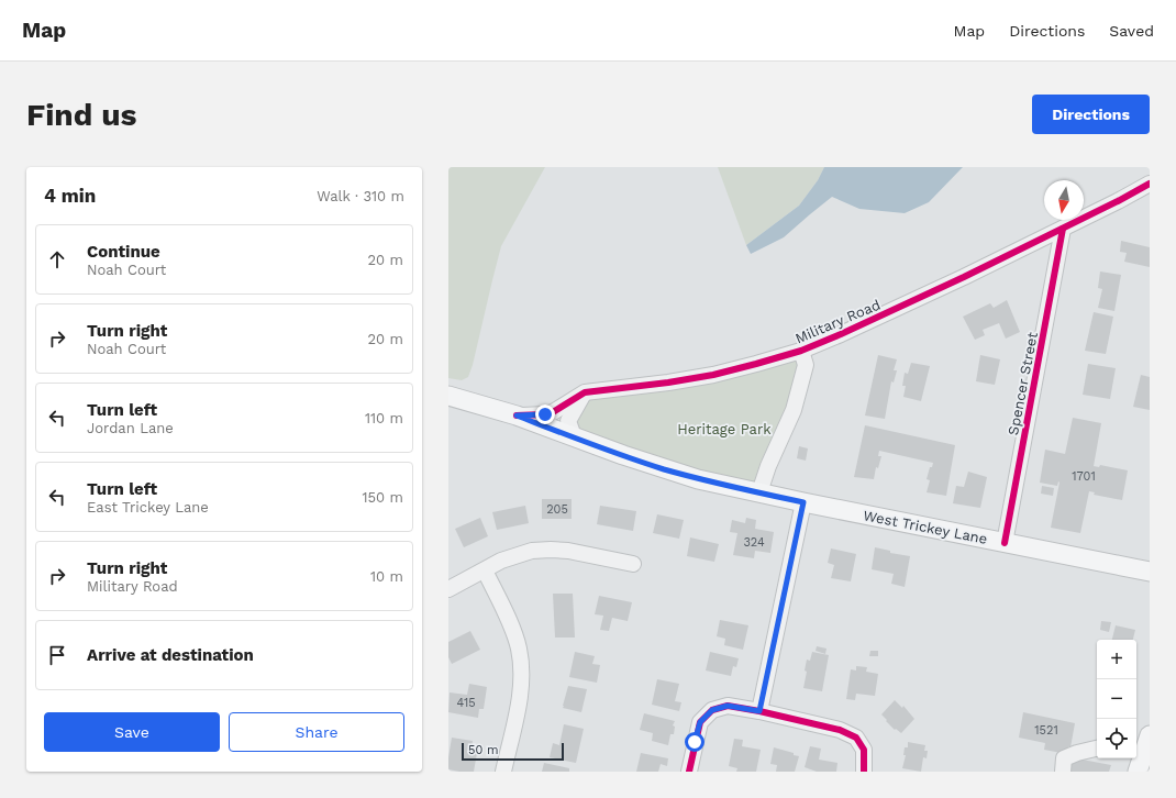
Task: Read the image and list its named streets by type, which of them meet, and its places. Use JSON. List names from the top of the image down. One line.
{"streets":{"main road":["Military Road","West Trickey Lane"],"street":["Spencer Street"]},"crossings":[["Military Road","Spencer Street"],["Military Road","West Trickey Lane"],["Spencer Street","West Trickey Lane"]],"parks":["Heritage Park"],"house_numbers":["1701","205","324","415","1521"],"scale_bar":"50 m","north":"bottom","page":{"header":"Map","nav":["Map","Directions","Saved"],"buttons":["Directions",["Save","Share"]],"title":"Find us","heading":["4 min","Walk · 310 m"],"list":[["Continue","Noah Court","20 m"],["Turn right","Noah Court","20 m"],["Turn left","Jordan Lane","110 m"],["Turn left","East Trickey Lane","150 m"],["Turn right","Military Road","10 m"],"Arrive at destination"],"map_buttons":["+","−"],"scale":"50 m"}}
